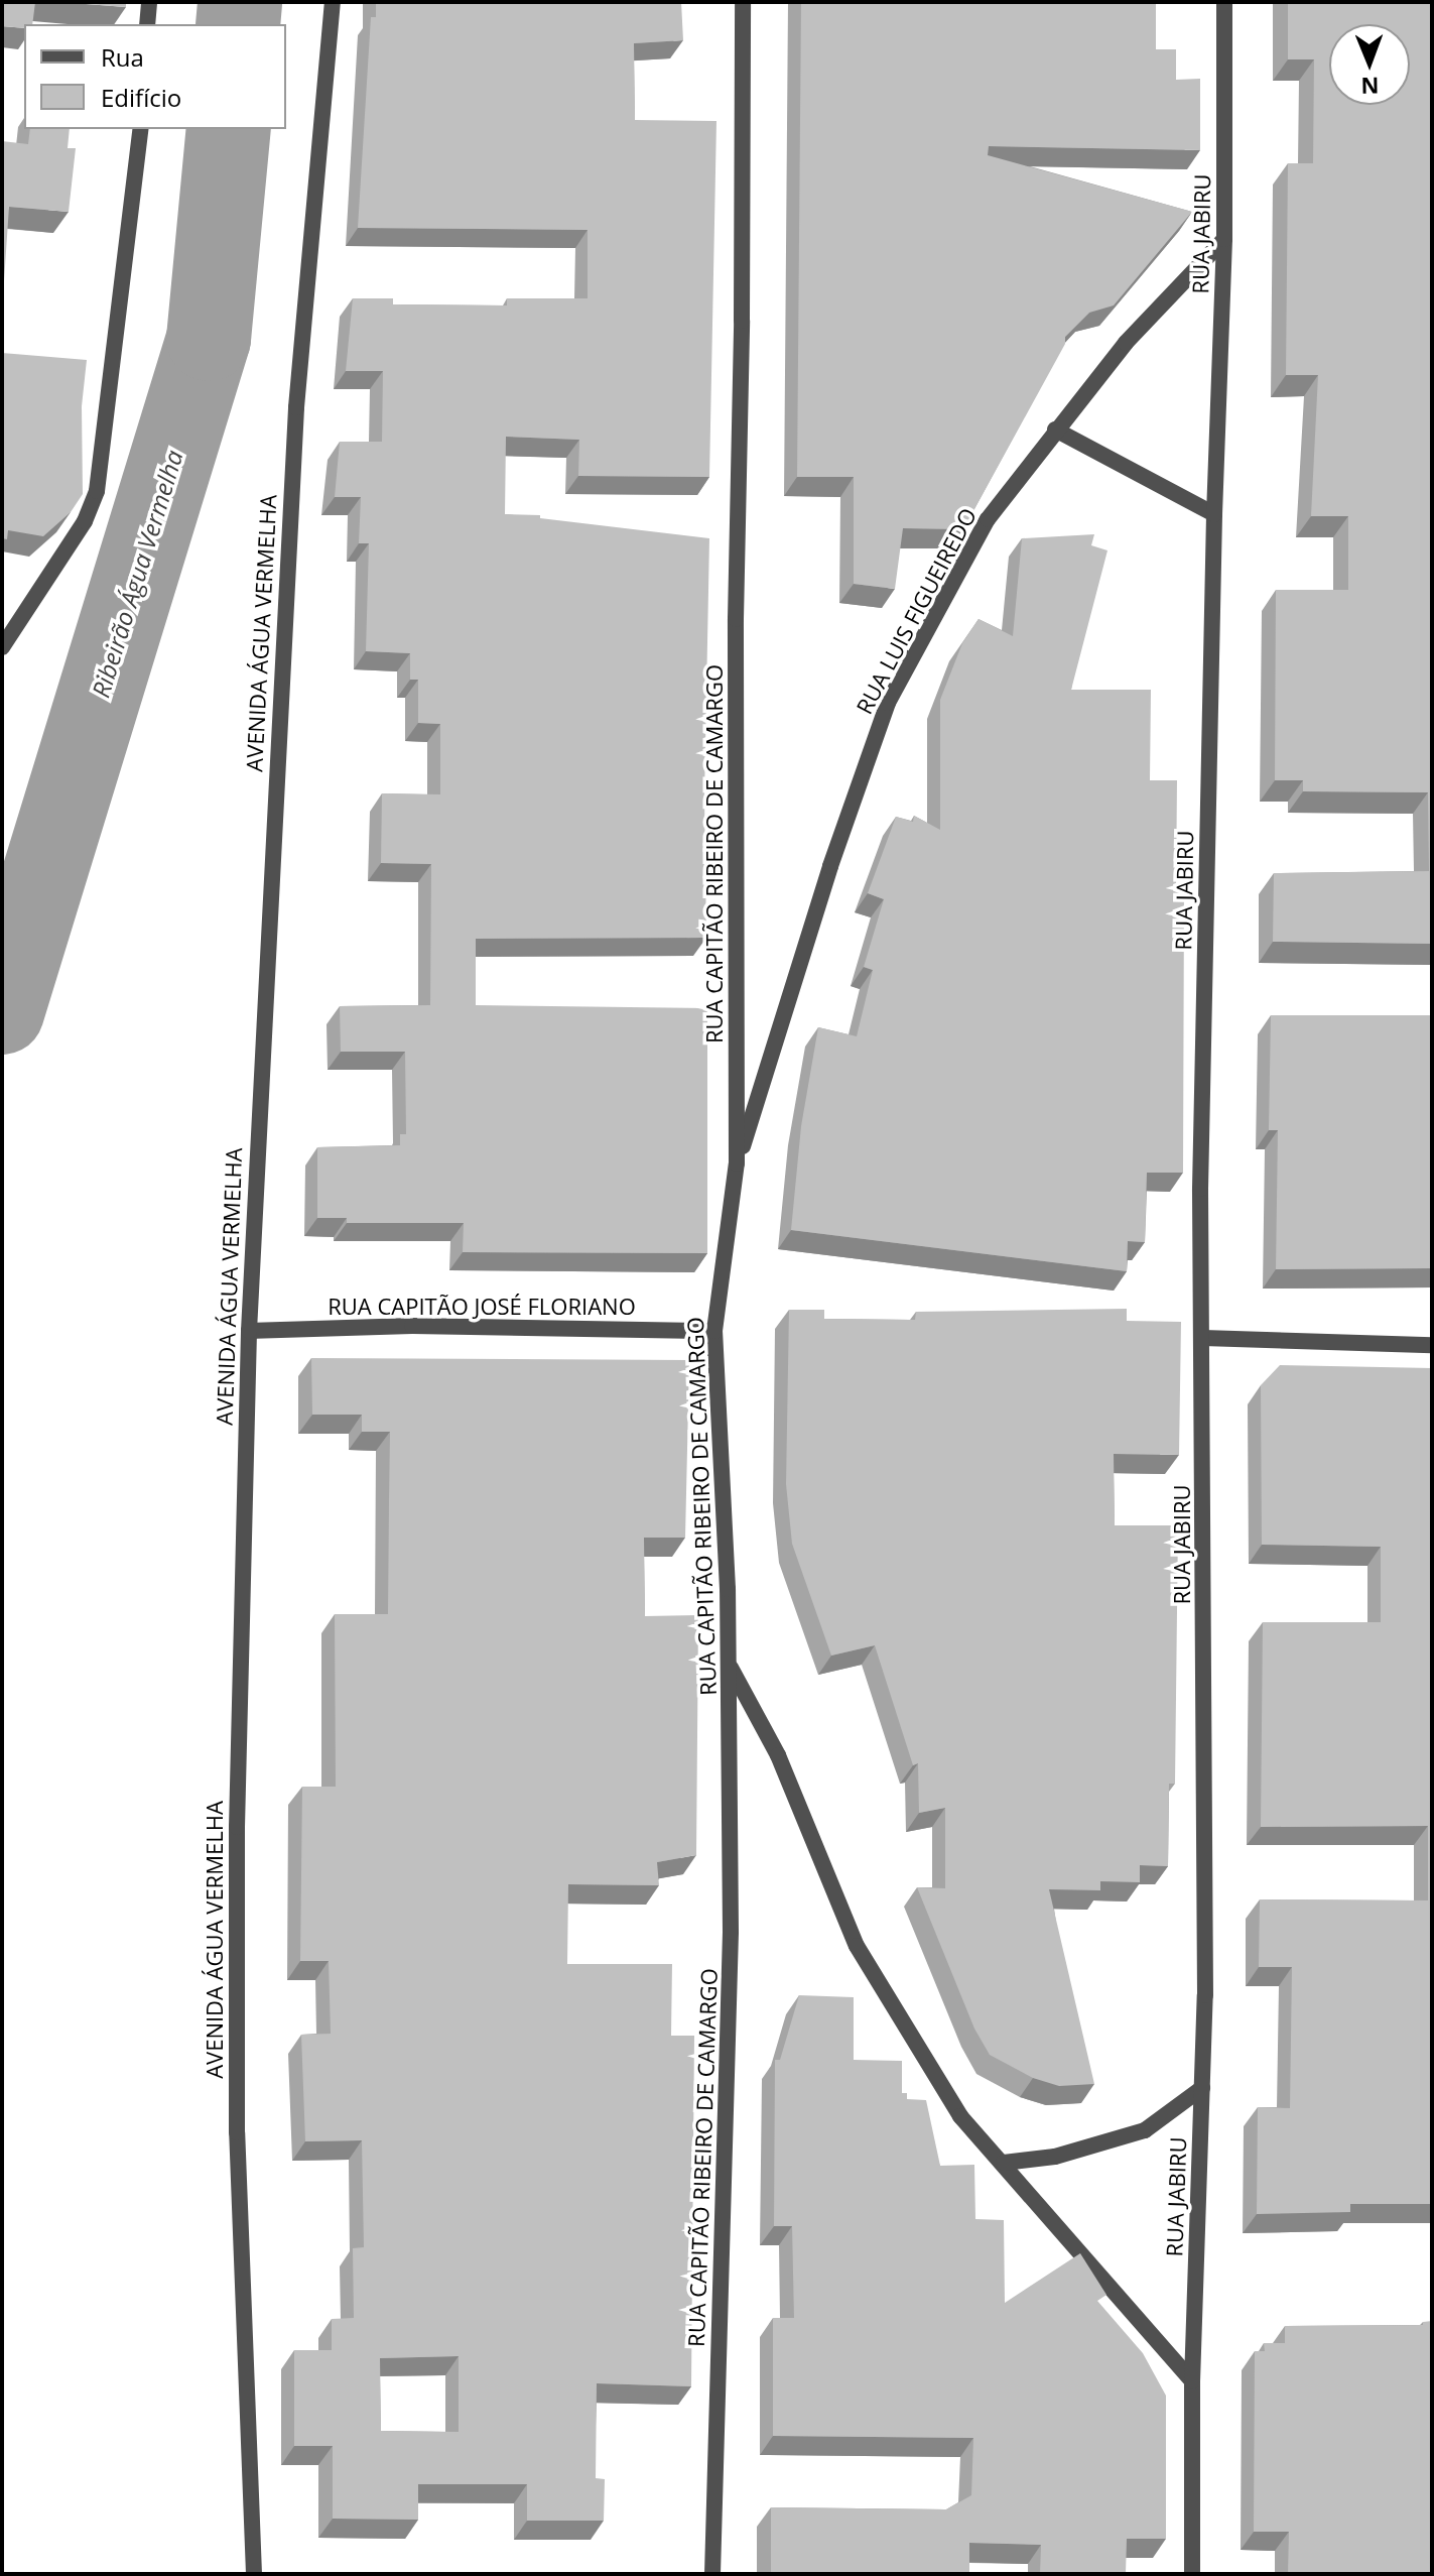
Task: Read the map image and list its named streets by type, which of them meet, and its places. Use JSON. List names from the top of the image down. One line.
{"streets":{"street":["RUA JABIRU","RUA LUIS FIGUEIREDO","AVENIDA ÁGUA VERMELHA","RUA CAPITÃO RIBEIRO DE CAMARGO","RUA CAPITÃO JOSÉ FLORIANO"]},"crossings":[["RUA JABIRU","RUA LUIS FIGUEIREDO"],["RUA LUIS FIGUEIREDO","RUA CAPITÃO RIBEIRO DE CAMARGO"],["AVENIDA ÁGUA VERMELHA","RUA CAPITÃO JOSÉ FLORIANO"],["RUA CAPITÃO RIBEIRO DE CAMARGO","RUA CAPITÃO JOSÉ FLORIANO"]],"water":["Ribeirão Água Vermelha"],"legend":["Rua","Edifício"],"north":"bottom"}
